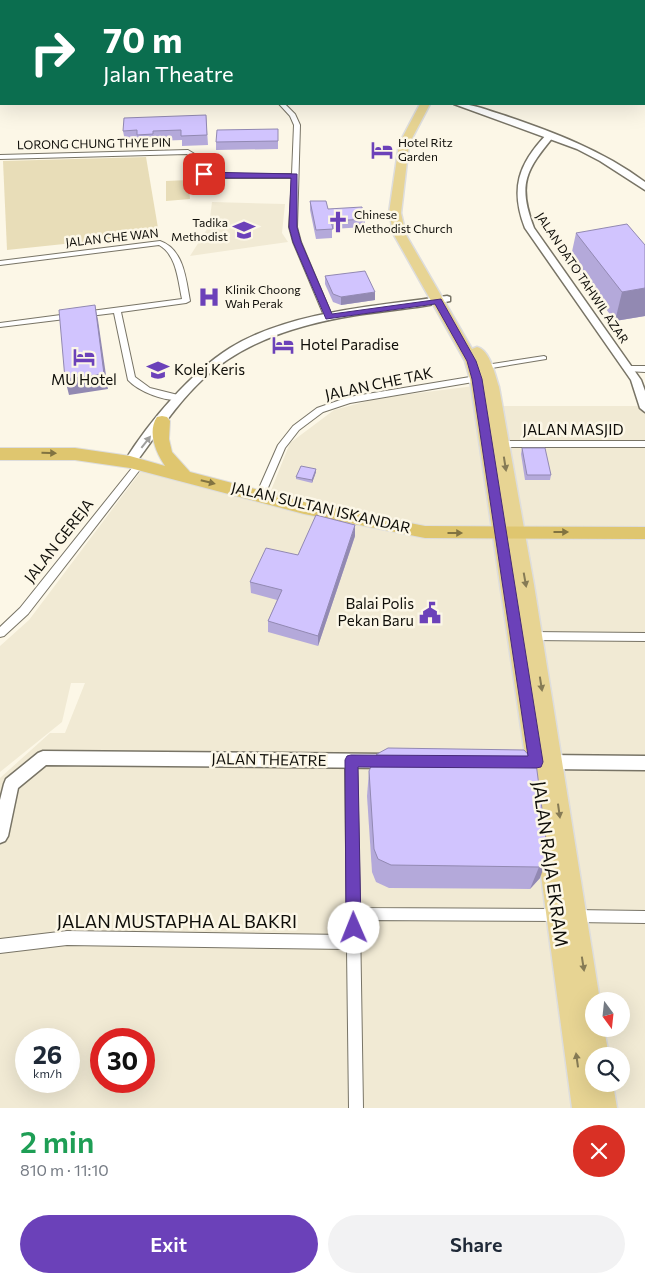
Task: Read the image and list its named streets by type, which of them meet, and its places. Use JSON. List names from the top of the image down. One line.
{"streets":{"highway":["JALAN SULTAN ISKANDAR"],"main road":["JALAN RAJA EKRAM"],"street":["LORONG CHUNG THYE PIN","JALAN CHE WAN","JALAN DATO TAHWIL AZAR","JALAN CHE TAK","JALAN MASJID","JALAN GEREJA","JALAN THEATRE","JALAN MUSTAPHA AL BAKRI"]},"crossings":[["JALAN CHE TAK","JALAN SULTAN ISKANDAR"],["JALAN SULTAN ISKANDAR","JALAN GEREJA"],["JALAN SULTAN ISKANDAR","JALAN RAJA EKRAM"]],"one_way":["JALAN SULTAN ISKANDAR"],"places":{"hotel":["Hotel Ritz Garden","Hotel Paradise","MU Hotel"],"church":["Chinese Methodist Church"],"school or university":["Tadika Methodist","Kolej Keris"],"hospital":["Klinik Choong Wah Perak"],"public building":["Balai Polis Pekan Baru"]},"north":"bottom","page":{"turn":["70 m","Jalan Theatre"],"speed":"26 km/h","limit":"30","heading":["2 min","810 m · 11:10"],"buttons":["Exit","Share"]}}
